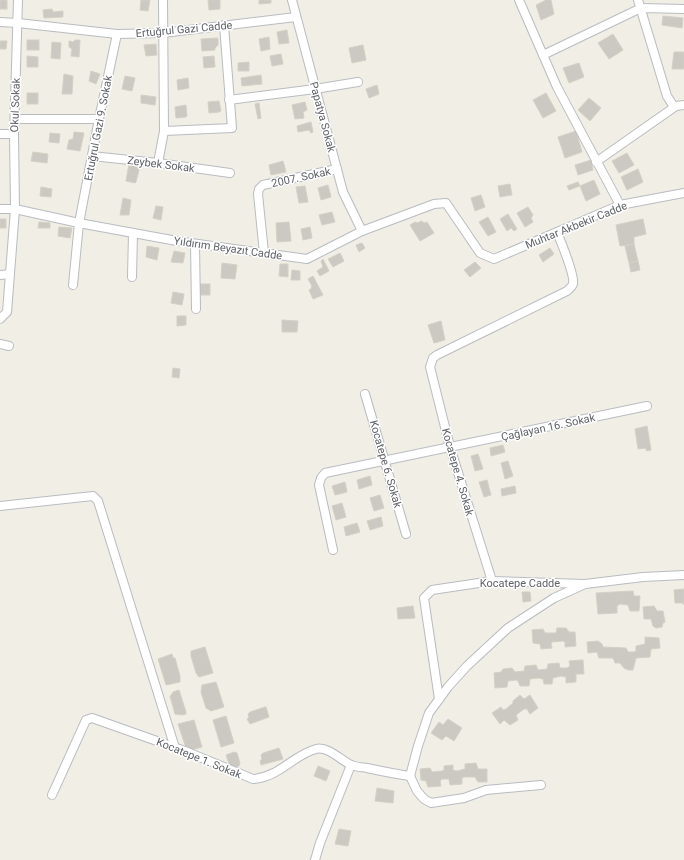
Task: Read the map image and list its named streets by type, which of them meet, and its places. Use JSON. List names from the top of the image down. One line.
{"streets":{"street":["Ertuğrul Gazi Cadde","Okul Sokak","Papatya Sokak","Ertuğrul Gazi 9. Sokak","Zeybek Sokak","2007. Sokak","Muhtar Akbekir Cadde","Yıldırım Beyazıt Cadde","Çağlayan 16. Sokak","Kocatepe 6. Sokak","Kocatepe 4. Sokak","Kocatepe Cadde","Kocatepe 1. Sokak"]},"crossings":[["Ertuğrul Gazi Cadde","Okul Sokak"],["Ertuğrul Gazi Cadde","Papatya Sokak"],["Ertuğrul Gazi Cadde","Ertuğrul Gazi 9. Sokak"],["Okul Sokak","Yıldırım Beyazıt Cadde"],["Papatya Sokak","2007. Sokak"],["Papatya Sokak","Yıldırım Beyazıt Cadde"],["Ertuğrul Gazi 9. Sokak","Zeybek Sokak"],["Ertuğrul Gazi 9. Sokak","Yıldırım Beyazıt Cadde"],["2007. Sokak","Yıldırım Beyazıt Cadde"],["Muhtar Akbekir Cadde","Yıldırım Beyazıt Cadde"],["Muhtar Akbekir Cadde","Kocatepe 4. Sokak"],["Çağlayan 16. Sokak","Kocatepe 6. Sokak"],["Çağlayan 16. Sokak","Kocatepe 4. Sokak"],["Kocatepe 4. Sokak","Kocatepe Cadde"]]}
